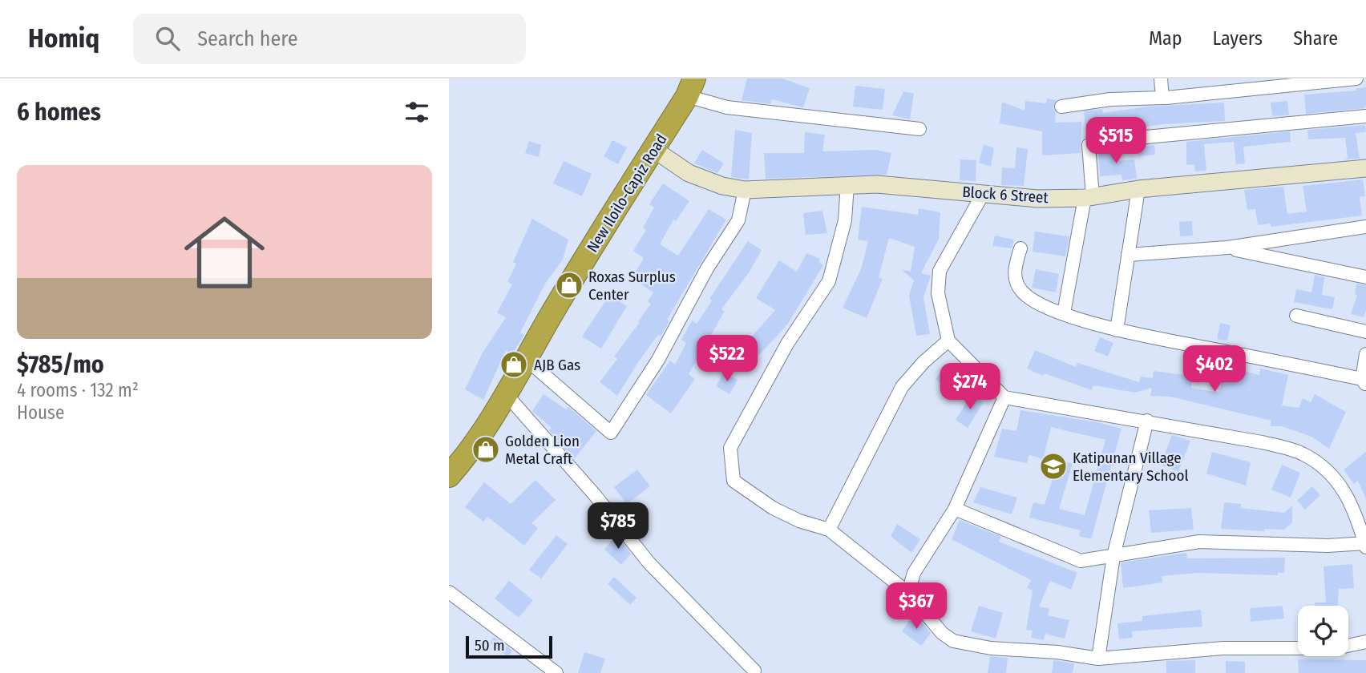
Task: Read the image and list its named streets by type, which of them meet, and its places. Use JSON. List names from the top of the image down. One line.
{"streets":{"highway":["New Iloilo-Capiz Road"],"street":["Block 6 Street"]},"crossings":[["New Iloilo-Capiz Road","Block 6 Street"]],"places":{"shop":["Roxas Surplus Center","AJB Gas","Golden Lion Metal Craft"],"school or university":["Katipunan Village Elementary School"]},"scale_bar":"50 m","page":{"header":"Homiq","search":"Search here","nav":["Map","Layers","Share"],"heading":"6 homes","price":["$515","$522","$402","$274","$785","$367"],"list":[{"name":"$785/mo","note":"4 rooms · 132 m² · House"}],"scale":"50 m"}}
